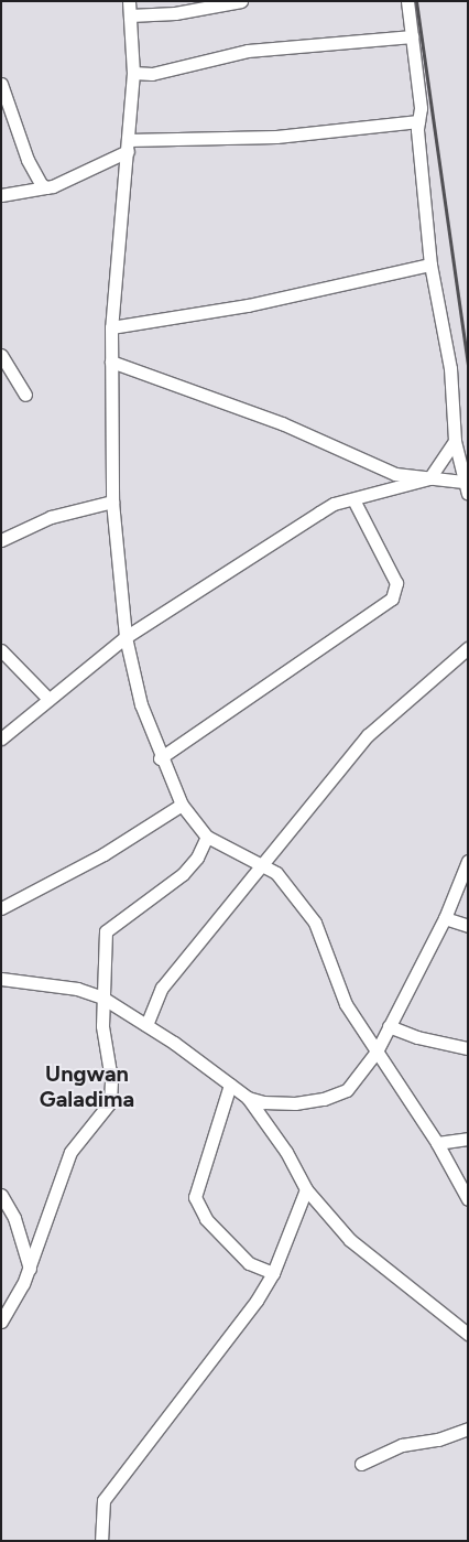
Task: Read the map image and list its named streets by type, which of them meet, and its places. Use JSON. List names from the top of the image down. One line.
{"districts":["Ungwan Galadima"]}
